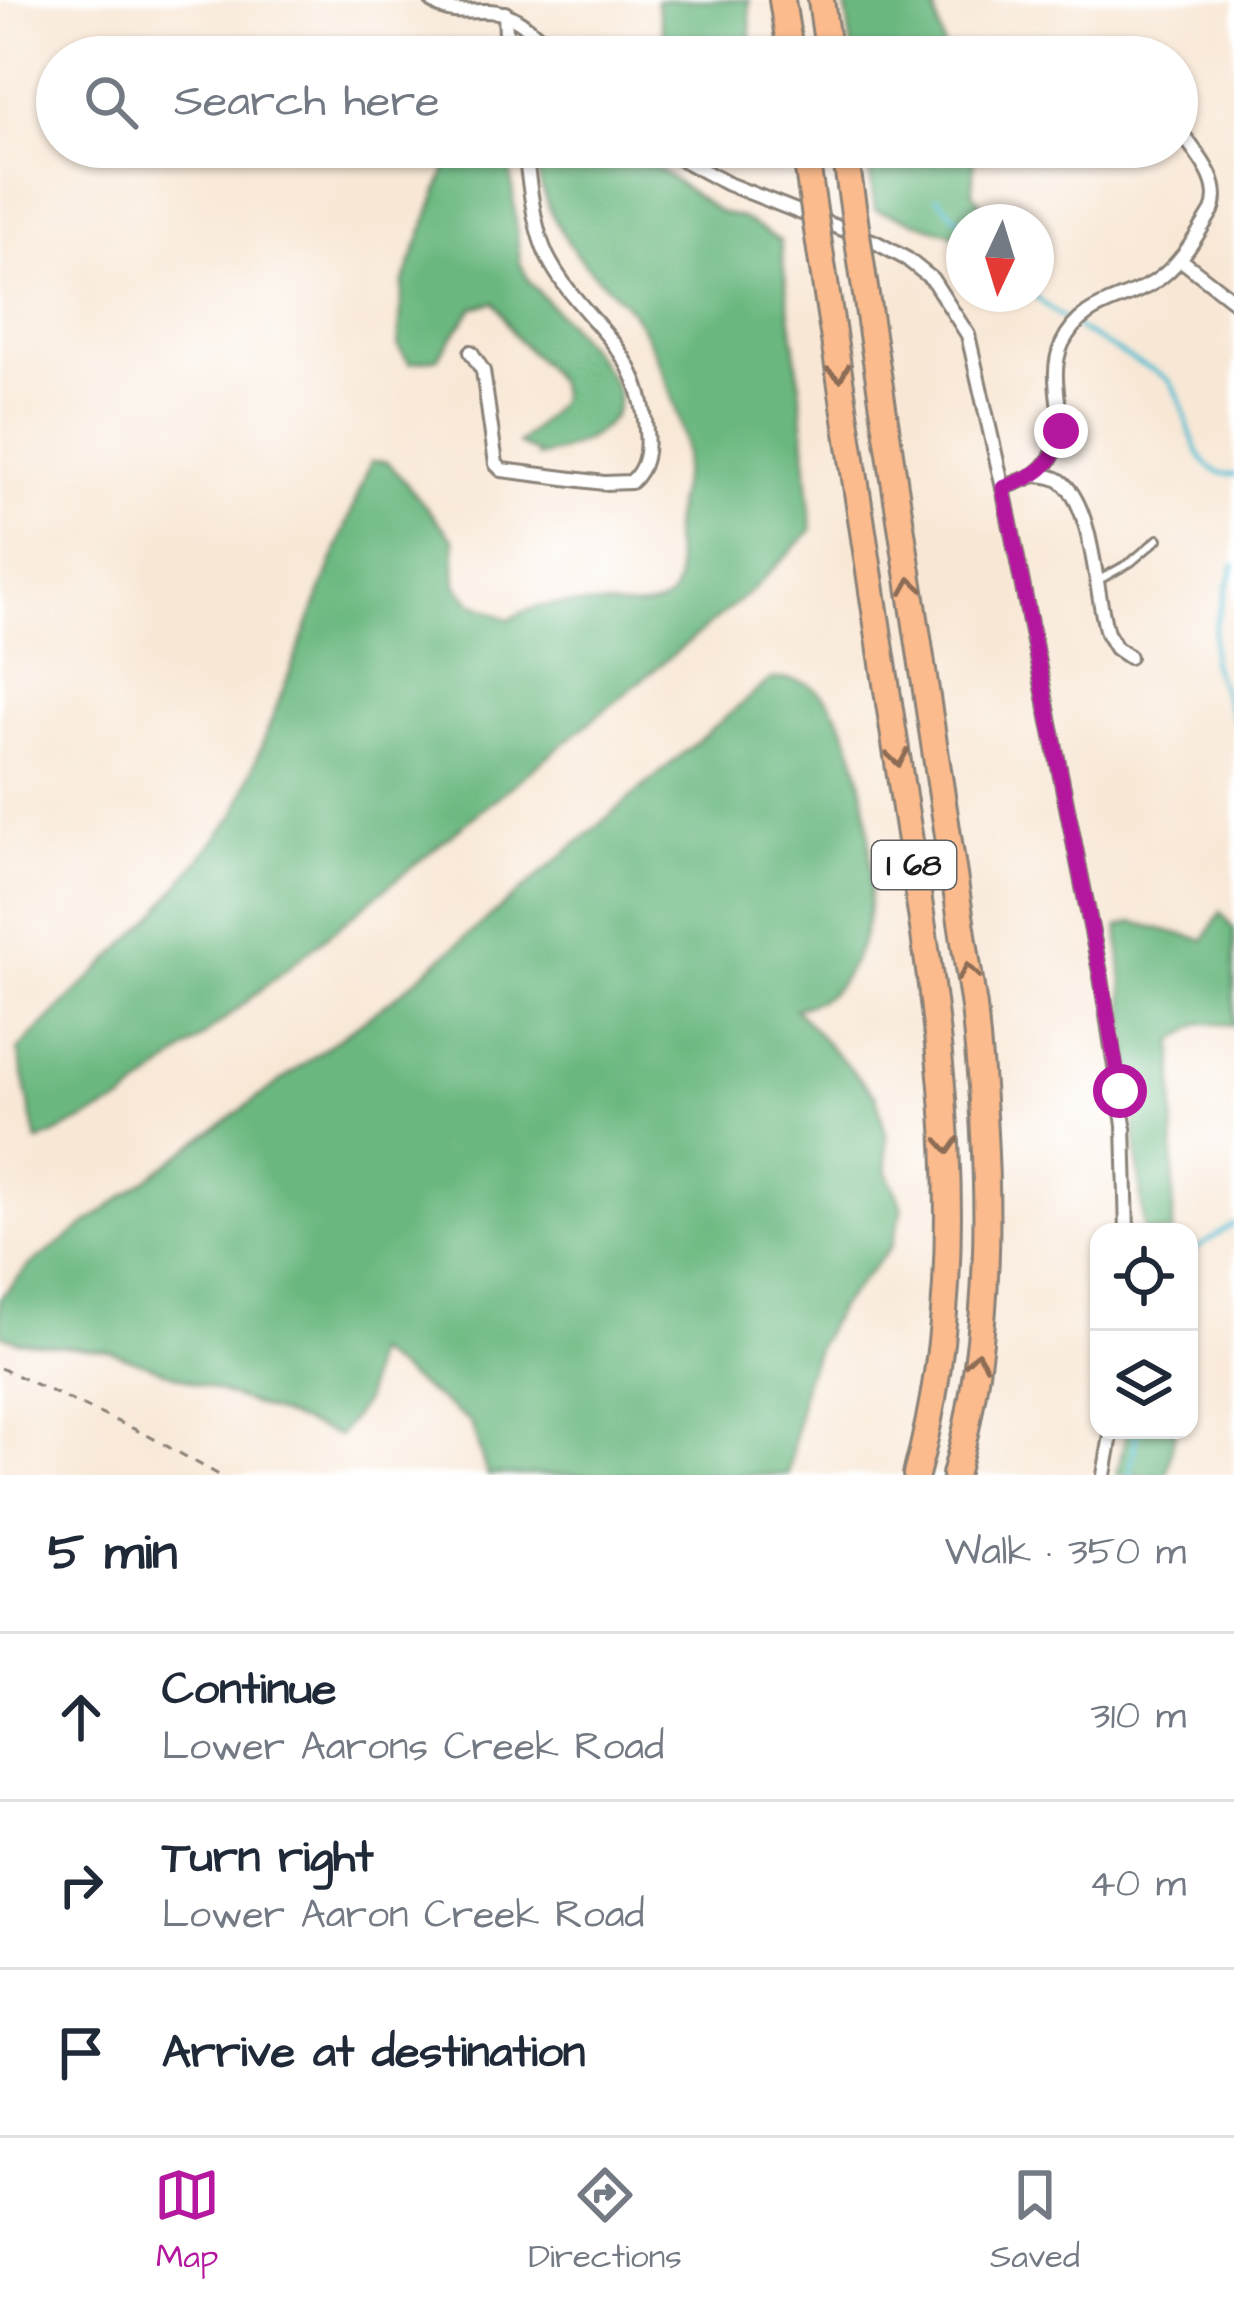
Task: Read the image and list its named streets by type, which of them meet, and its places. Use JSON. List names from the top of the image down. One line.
{"streets":{"highway":["I 68"]},"north":"bottom","page":{"search":"Search here","heading":["5 min","Walk · 350 m"],"list":[["Continue","Lower Aarons Creek Road","310 m"],["Turn right","Lower Aaron Creek Road","40 m"],"Arrive at destination"],"nav":["Map","Directions","Saved"]}}
